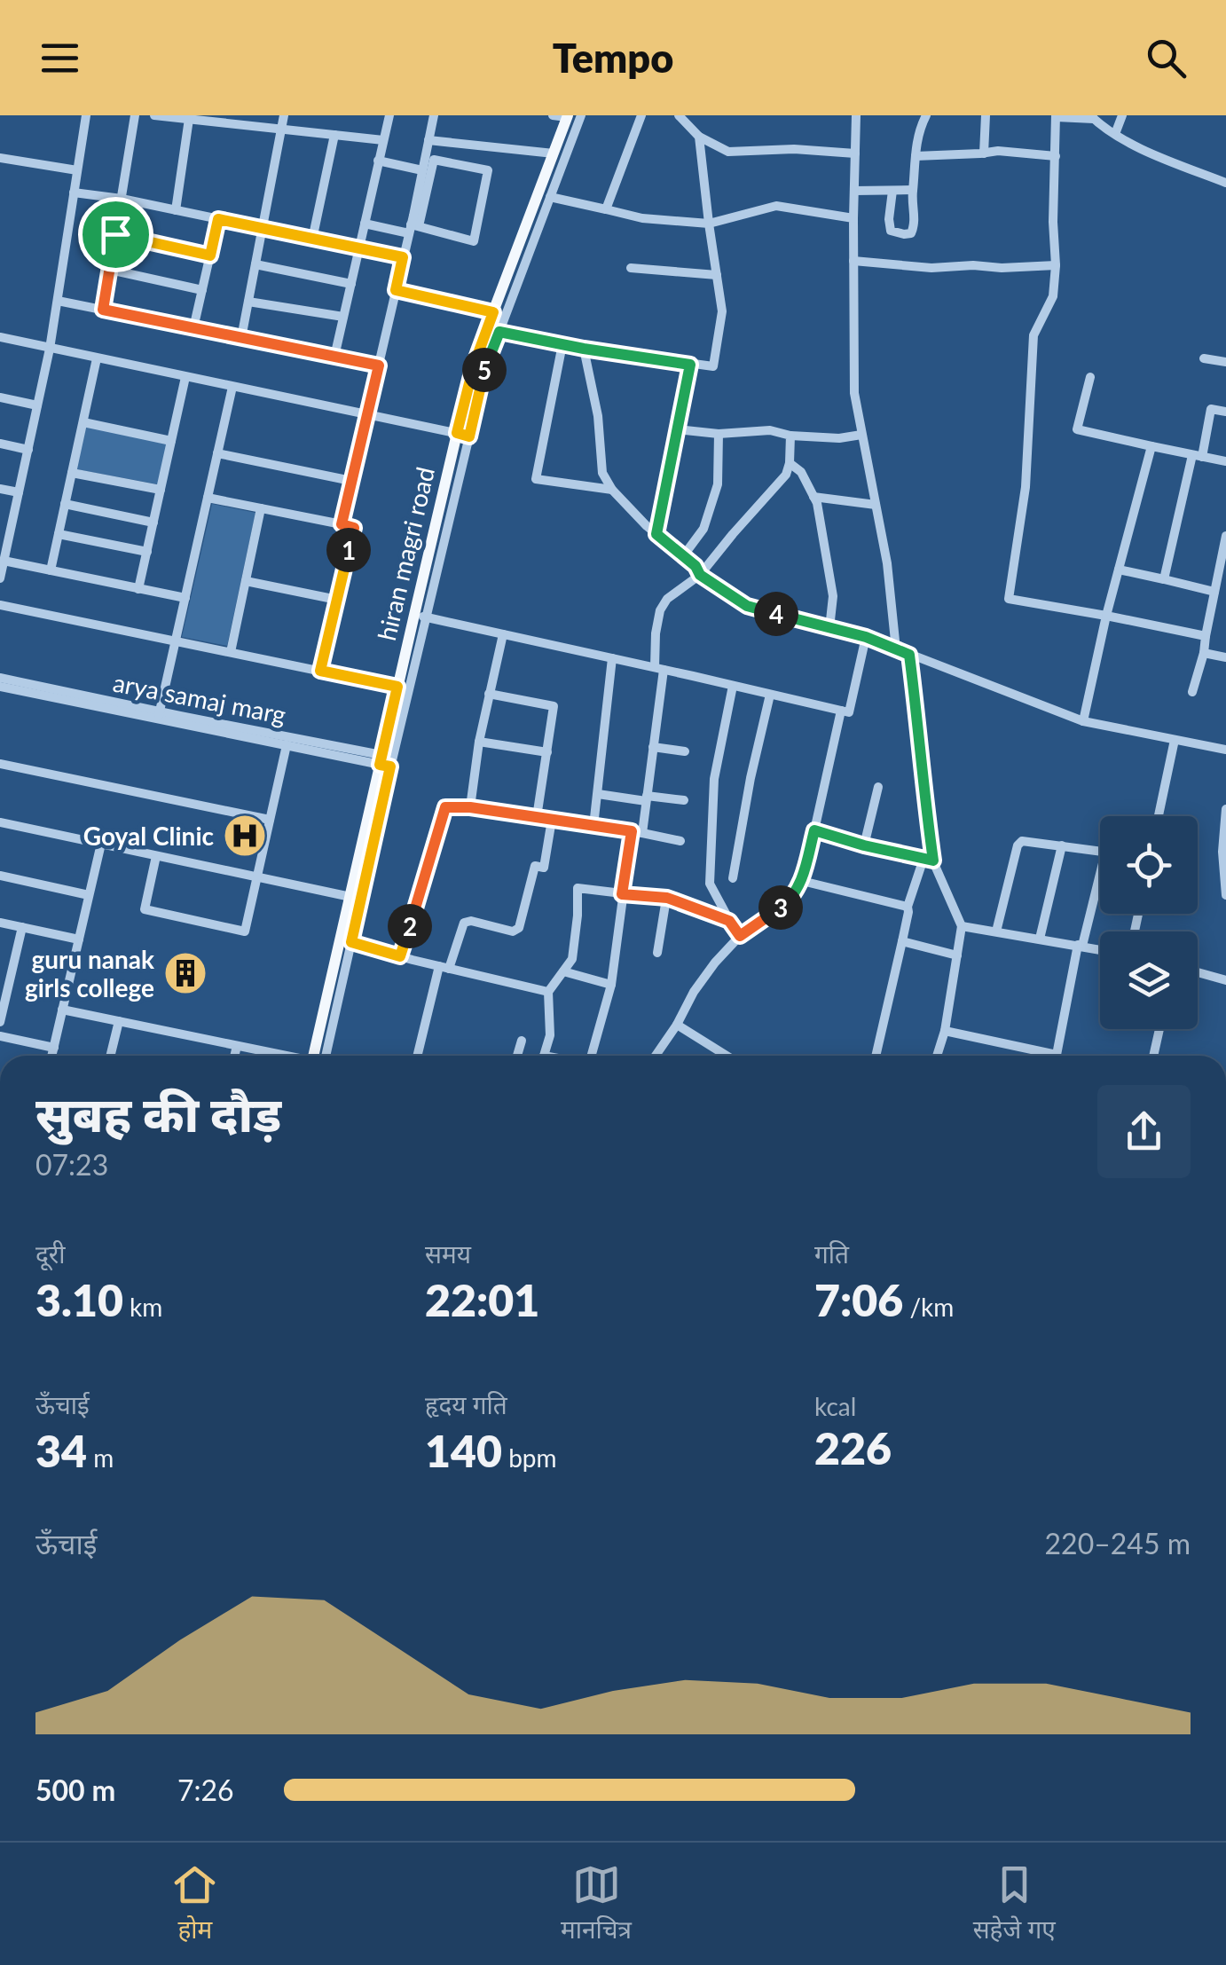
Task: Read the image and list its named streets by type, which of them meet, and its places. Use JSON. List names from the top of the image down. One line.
{"streets":{"main road":["hiran magri road"],"street":["arya samaj marg"]},"crossings":[["hiran magri road","arya samaj marg"]],"places":{"hospital":["Goyal Clinic"],"building":["guru nanak girls college"]},"page":{"header":"Tempo","pins":["5","1","4","3","2"],"heading":["सुबह की दौड़","07:23"],"stats":[["दूरी","3.10 km"],["समय","22:01"],["गति","7:06 /km"],["ऊँचाई","34 m"],["हृदय गति","140 bpm"],["kcal","226"]],"chart":["ऊँचाई","220–245 m"],"list":[{"name":"500 m","note":"7:26"}],"tabs":["होम","मानचित्र","सहेजे गए"]}}
